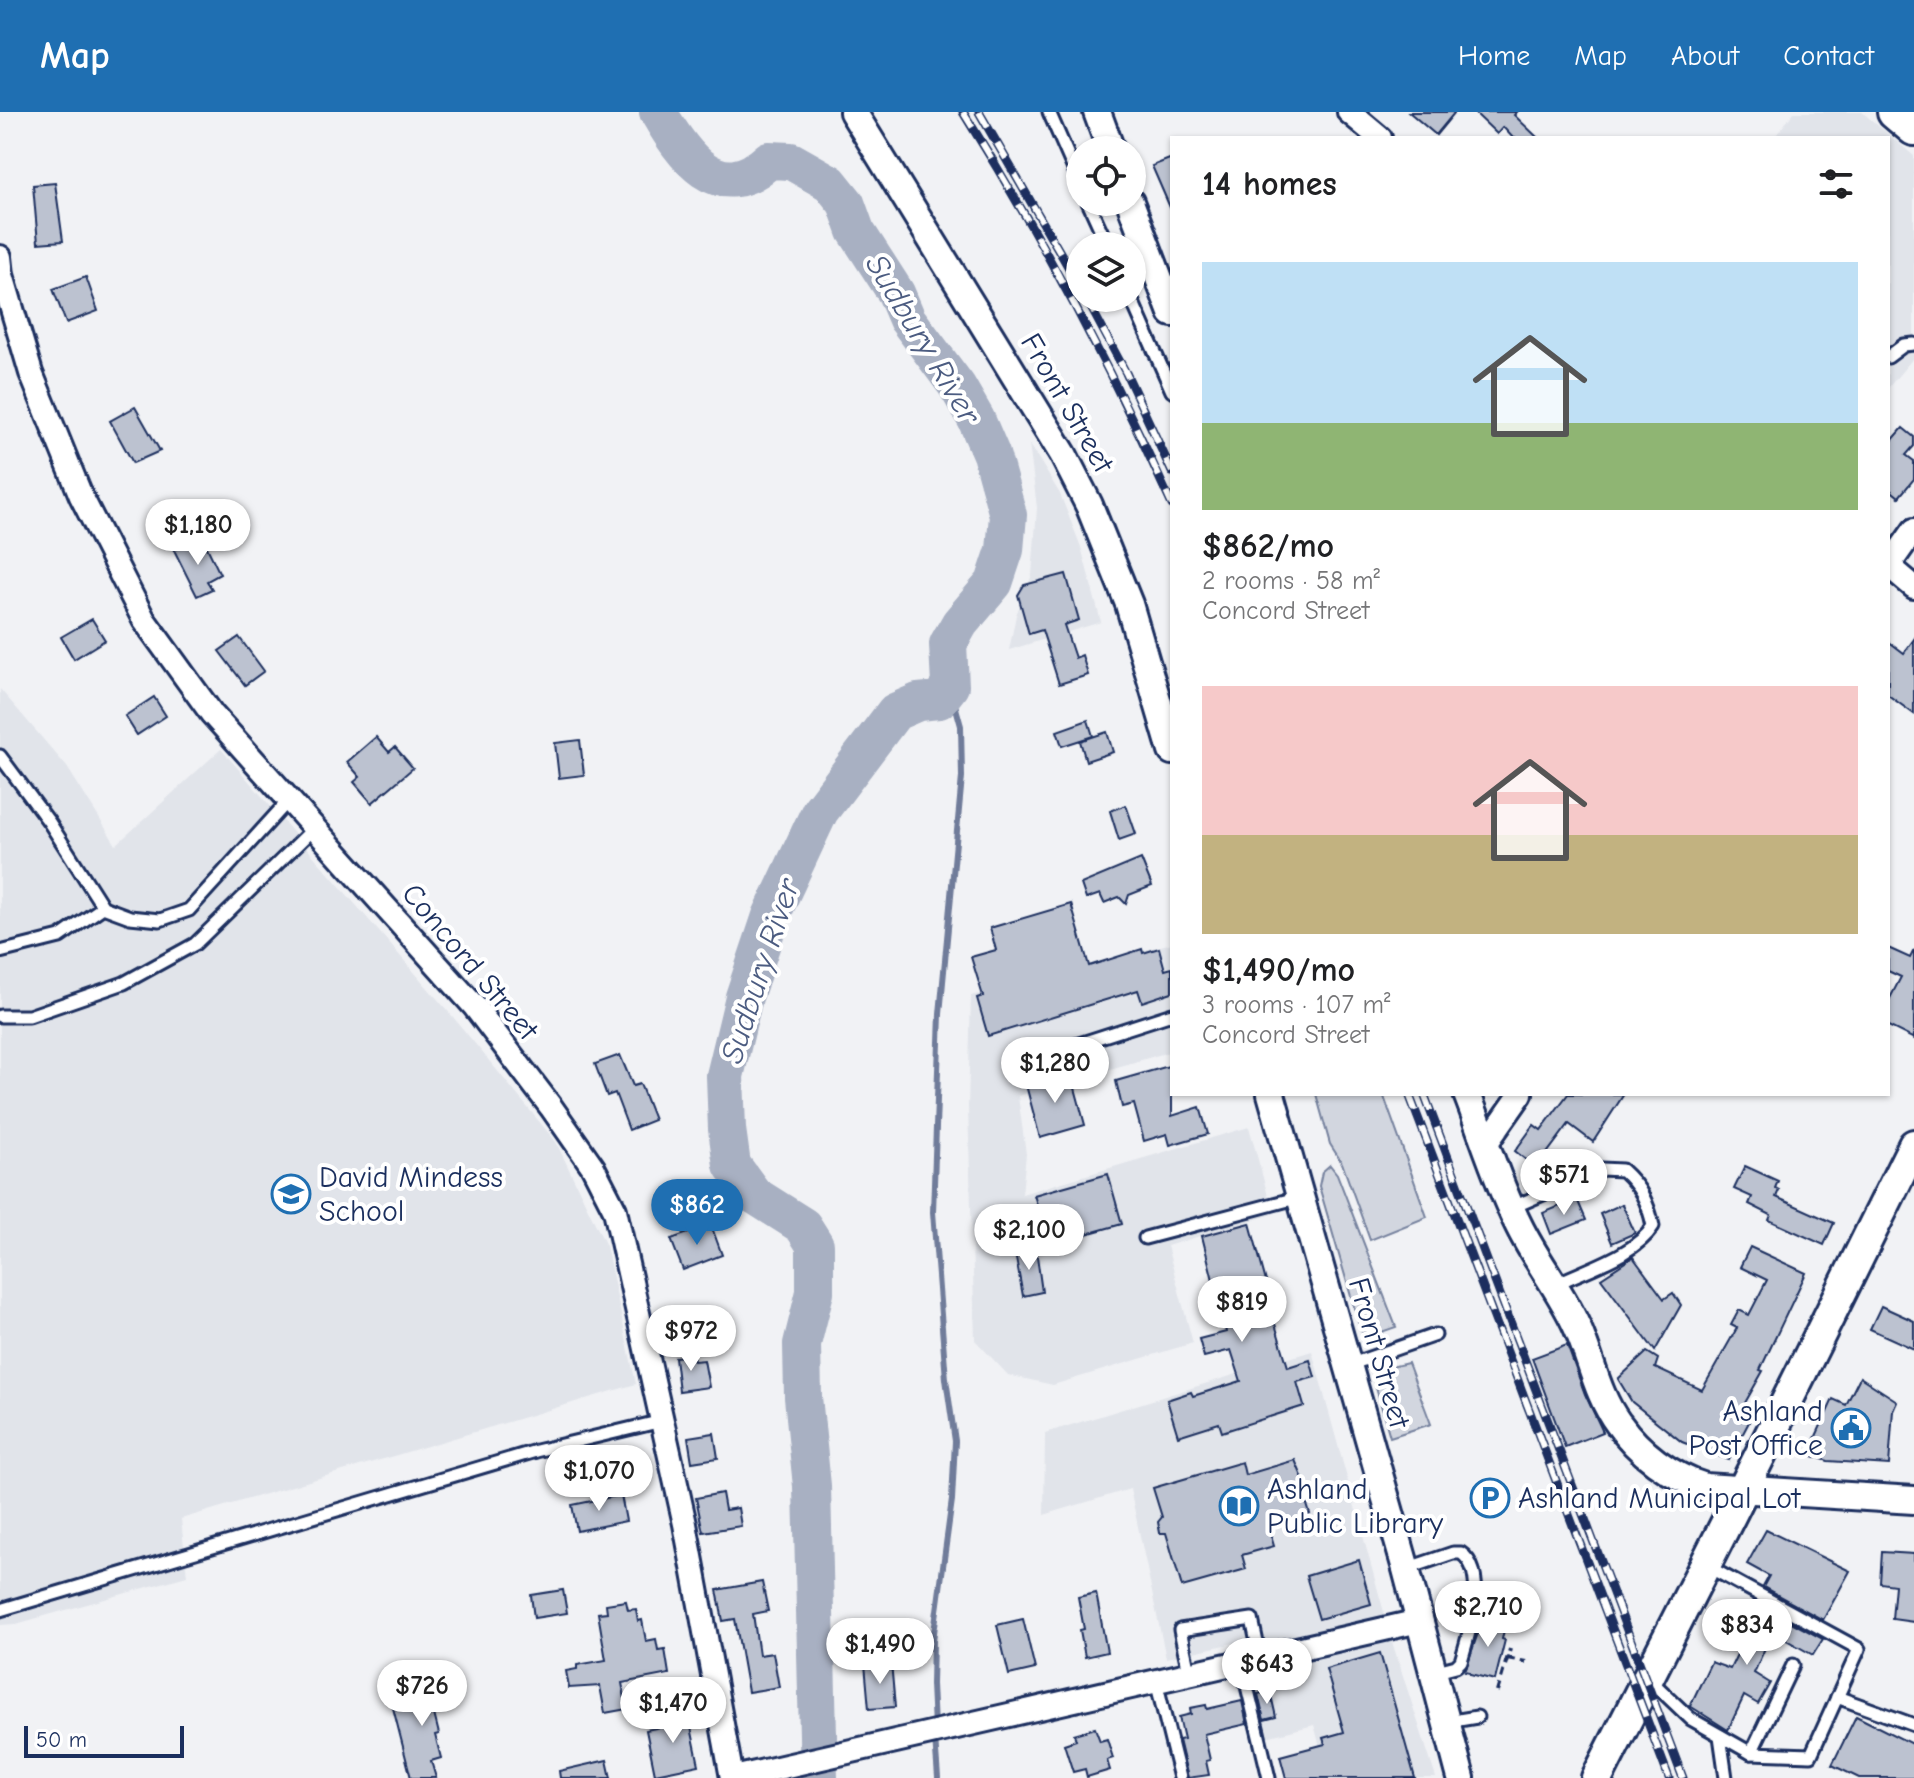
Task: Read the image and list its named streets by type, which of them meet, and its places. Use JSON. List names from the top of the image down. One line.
{"streets":{"street":["Front Street","Concord Street"]},"crossings":[["Front Street","Concord Street"]],"water":["Sudbury River"],"places":{"school or university":["David Mindess School"],"public building":["Ashland Post Office"],"parking":["Ashland Municipal Lot"],"library":["Ashland Public Library"]},"scale_bar":"50 m","page":{"header":"Map","nav":["Home","Map","About","Contact"],"heading":"14 homes","list":[{"name":"$862/mo","note":"2 rooms · 58 m² · Concord Street"},{"name":"$1,490/mo","note":"3 rooms · 107 m² · Concord Street"}],"price":["$1,180","$1,280","$571","$862","$2,100","$819","$972","$1,070","$2,710","$834","$1,490","$643","$726","$1,470"],"scale":"50 m"}}
